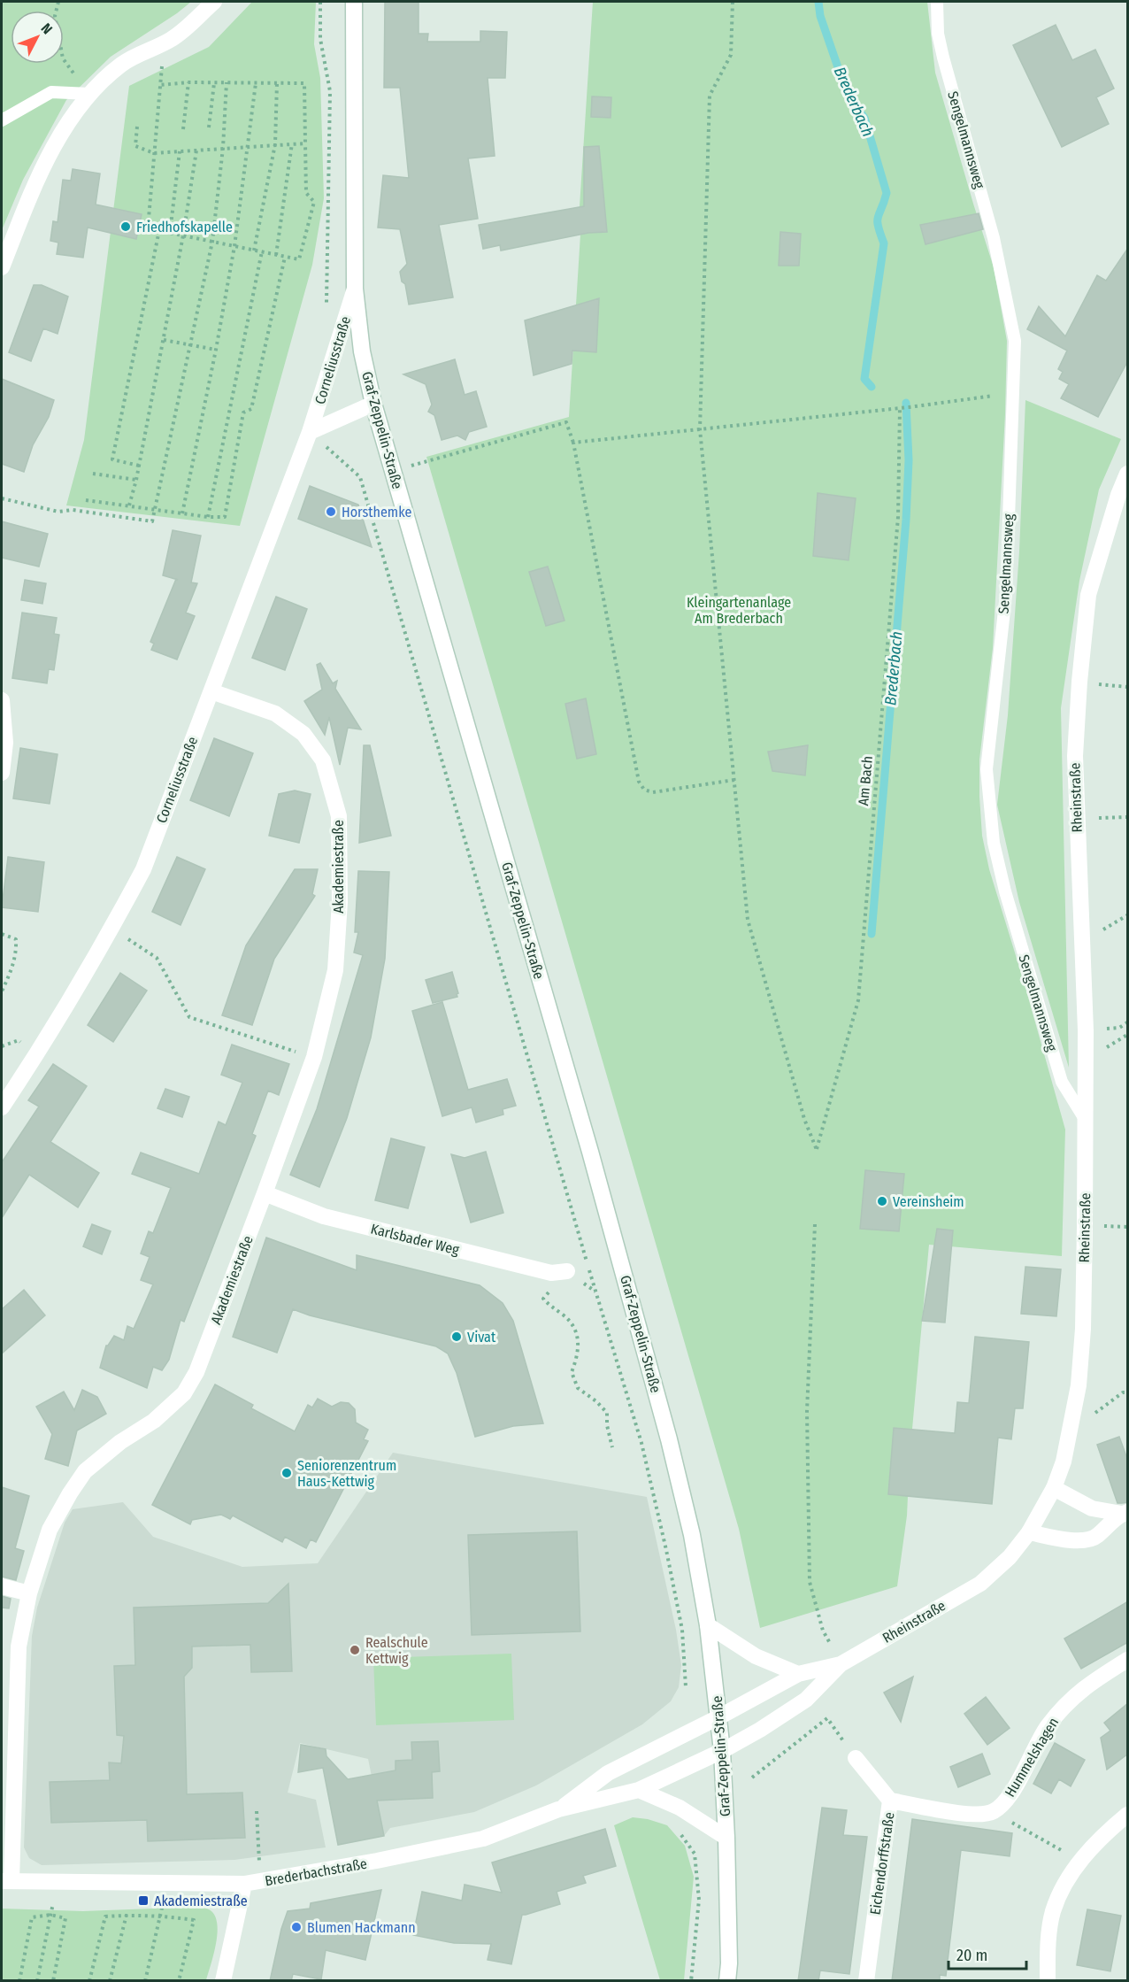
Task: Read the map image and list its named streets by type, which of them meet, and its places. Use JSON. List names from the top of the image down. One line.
{"streets":{"street":["Corneliusstraße","Graf-Zeppelin-Straße","Rheinstraße","Akademiestraße","Karlsbader Weg","Hummelshagen","Eichendorffstraße","Brederbachstraße"],"lane":["Sengelmannsweg"],"path":["Am Bach"]},"crossings":[["Sengelmannsweg","Rheinstraße"],["Corneliusstraße","Graf-Zeppelin-Straße"],["Corneliusstraße","Akademiestraße"],["Graf-Zeppelin-Straße","Rheinstraße"],["Graf-Zeppelin-Straße","Brederbachstraße"],["Rheinstraße","Brederbachstraße"],["Akademiestraße","Karlsbader Weg"],["Akademiestraße","Brederbachstraße"],["Hummelshagen","Eichendorffstraße"]],"water":["Brederbach"],"parks":["Kleingartenanlage Am Brederbach"],"places":{"other":["Friedhofskapelle","Horsthemke","Vereinsheim","Vivat","Seniorenzentrum Haus-Kettwig","Realschule Kettwig","Blumen Hackmann"],"transit":["Akademiestraße"]},"scale_bar":"20 m","north":"top right"}
